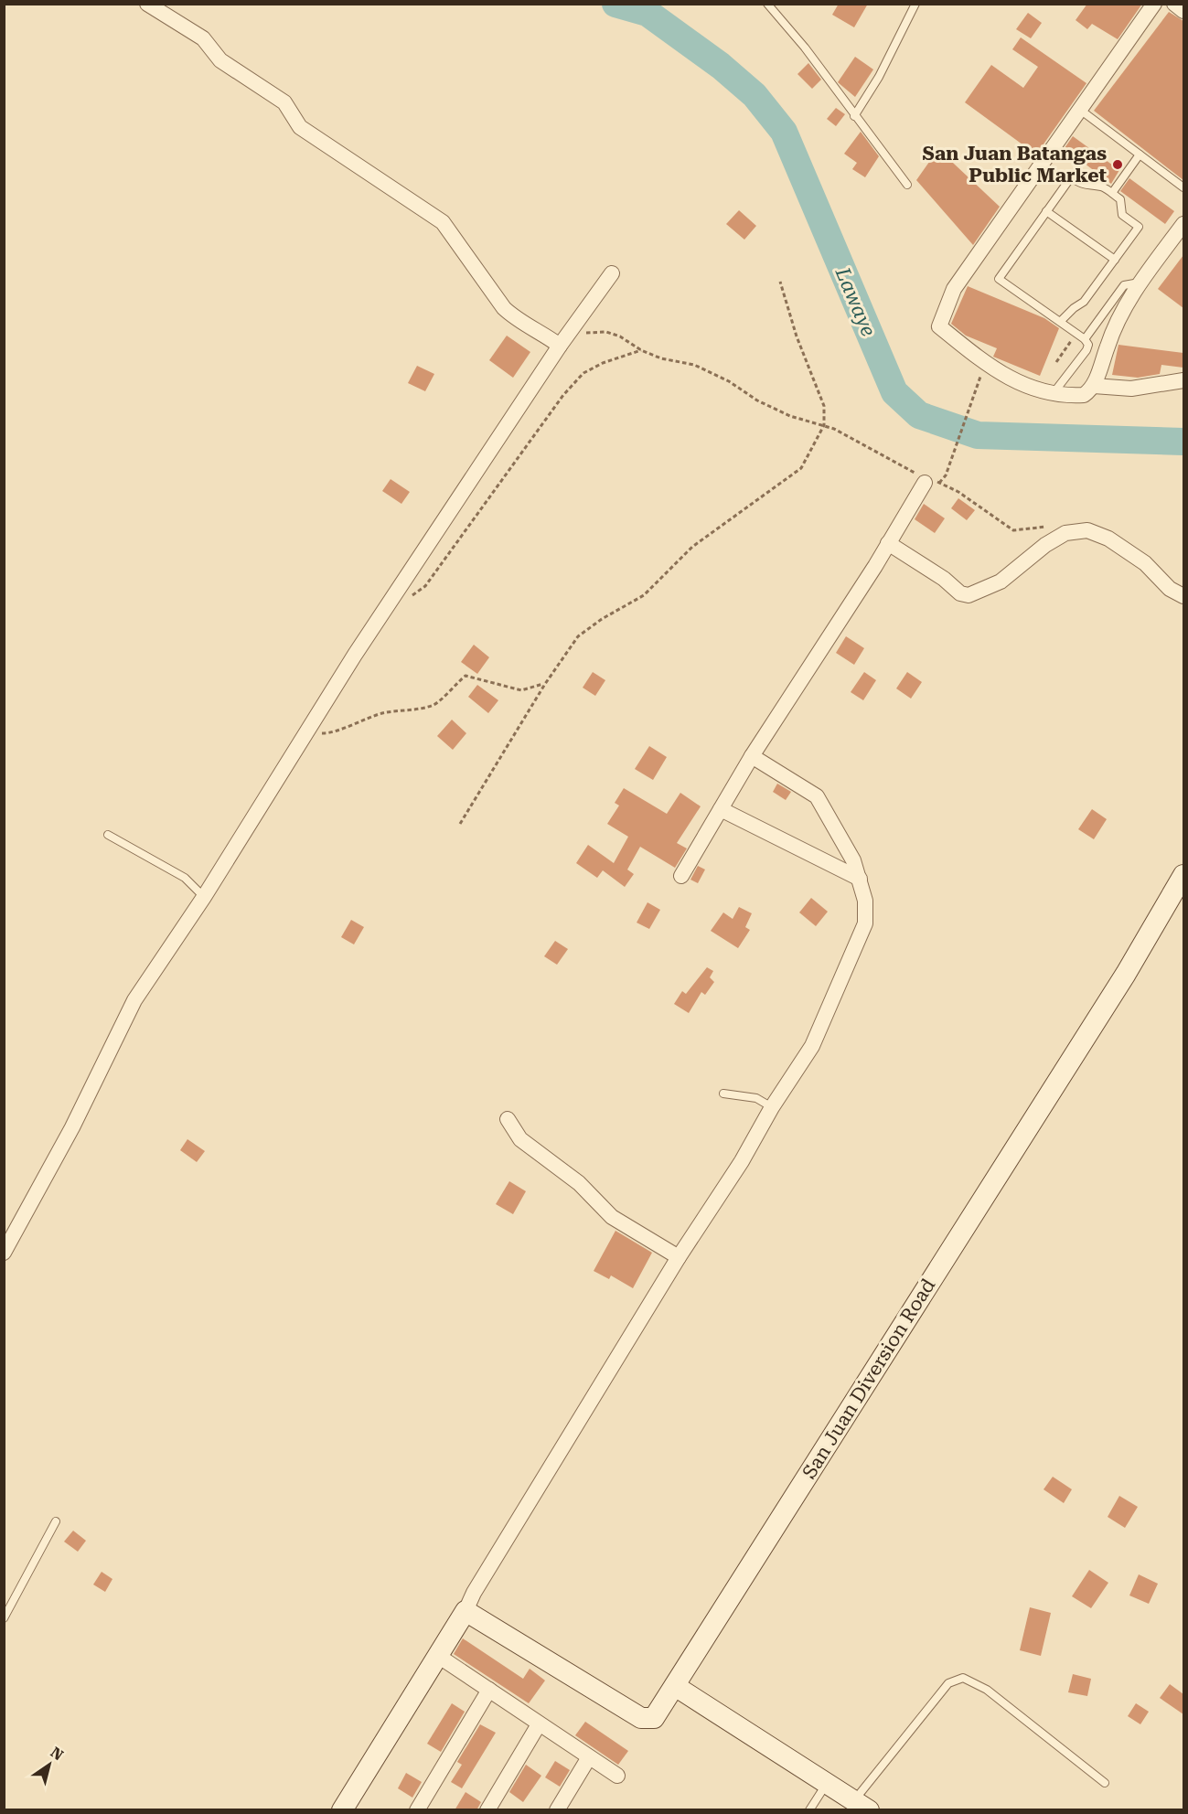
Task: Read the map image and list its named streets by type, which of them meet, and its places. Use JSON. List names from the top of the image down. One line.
{"streets":{"street":["San Juan Diversion Road"]},"water":["Lawaye"],"places":["San Juan Batangas Public Market"],"north":"top right"}
